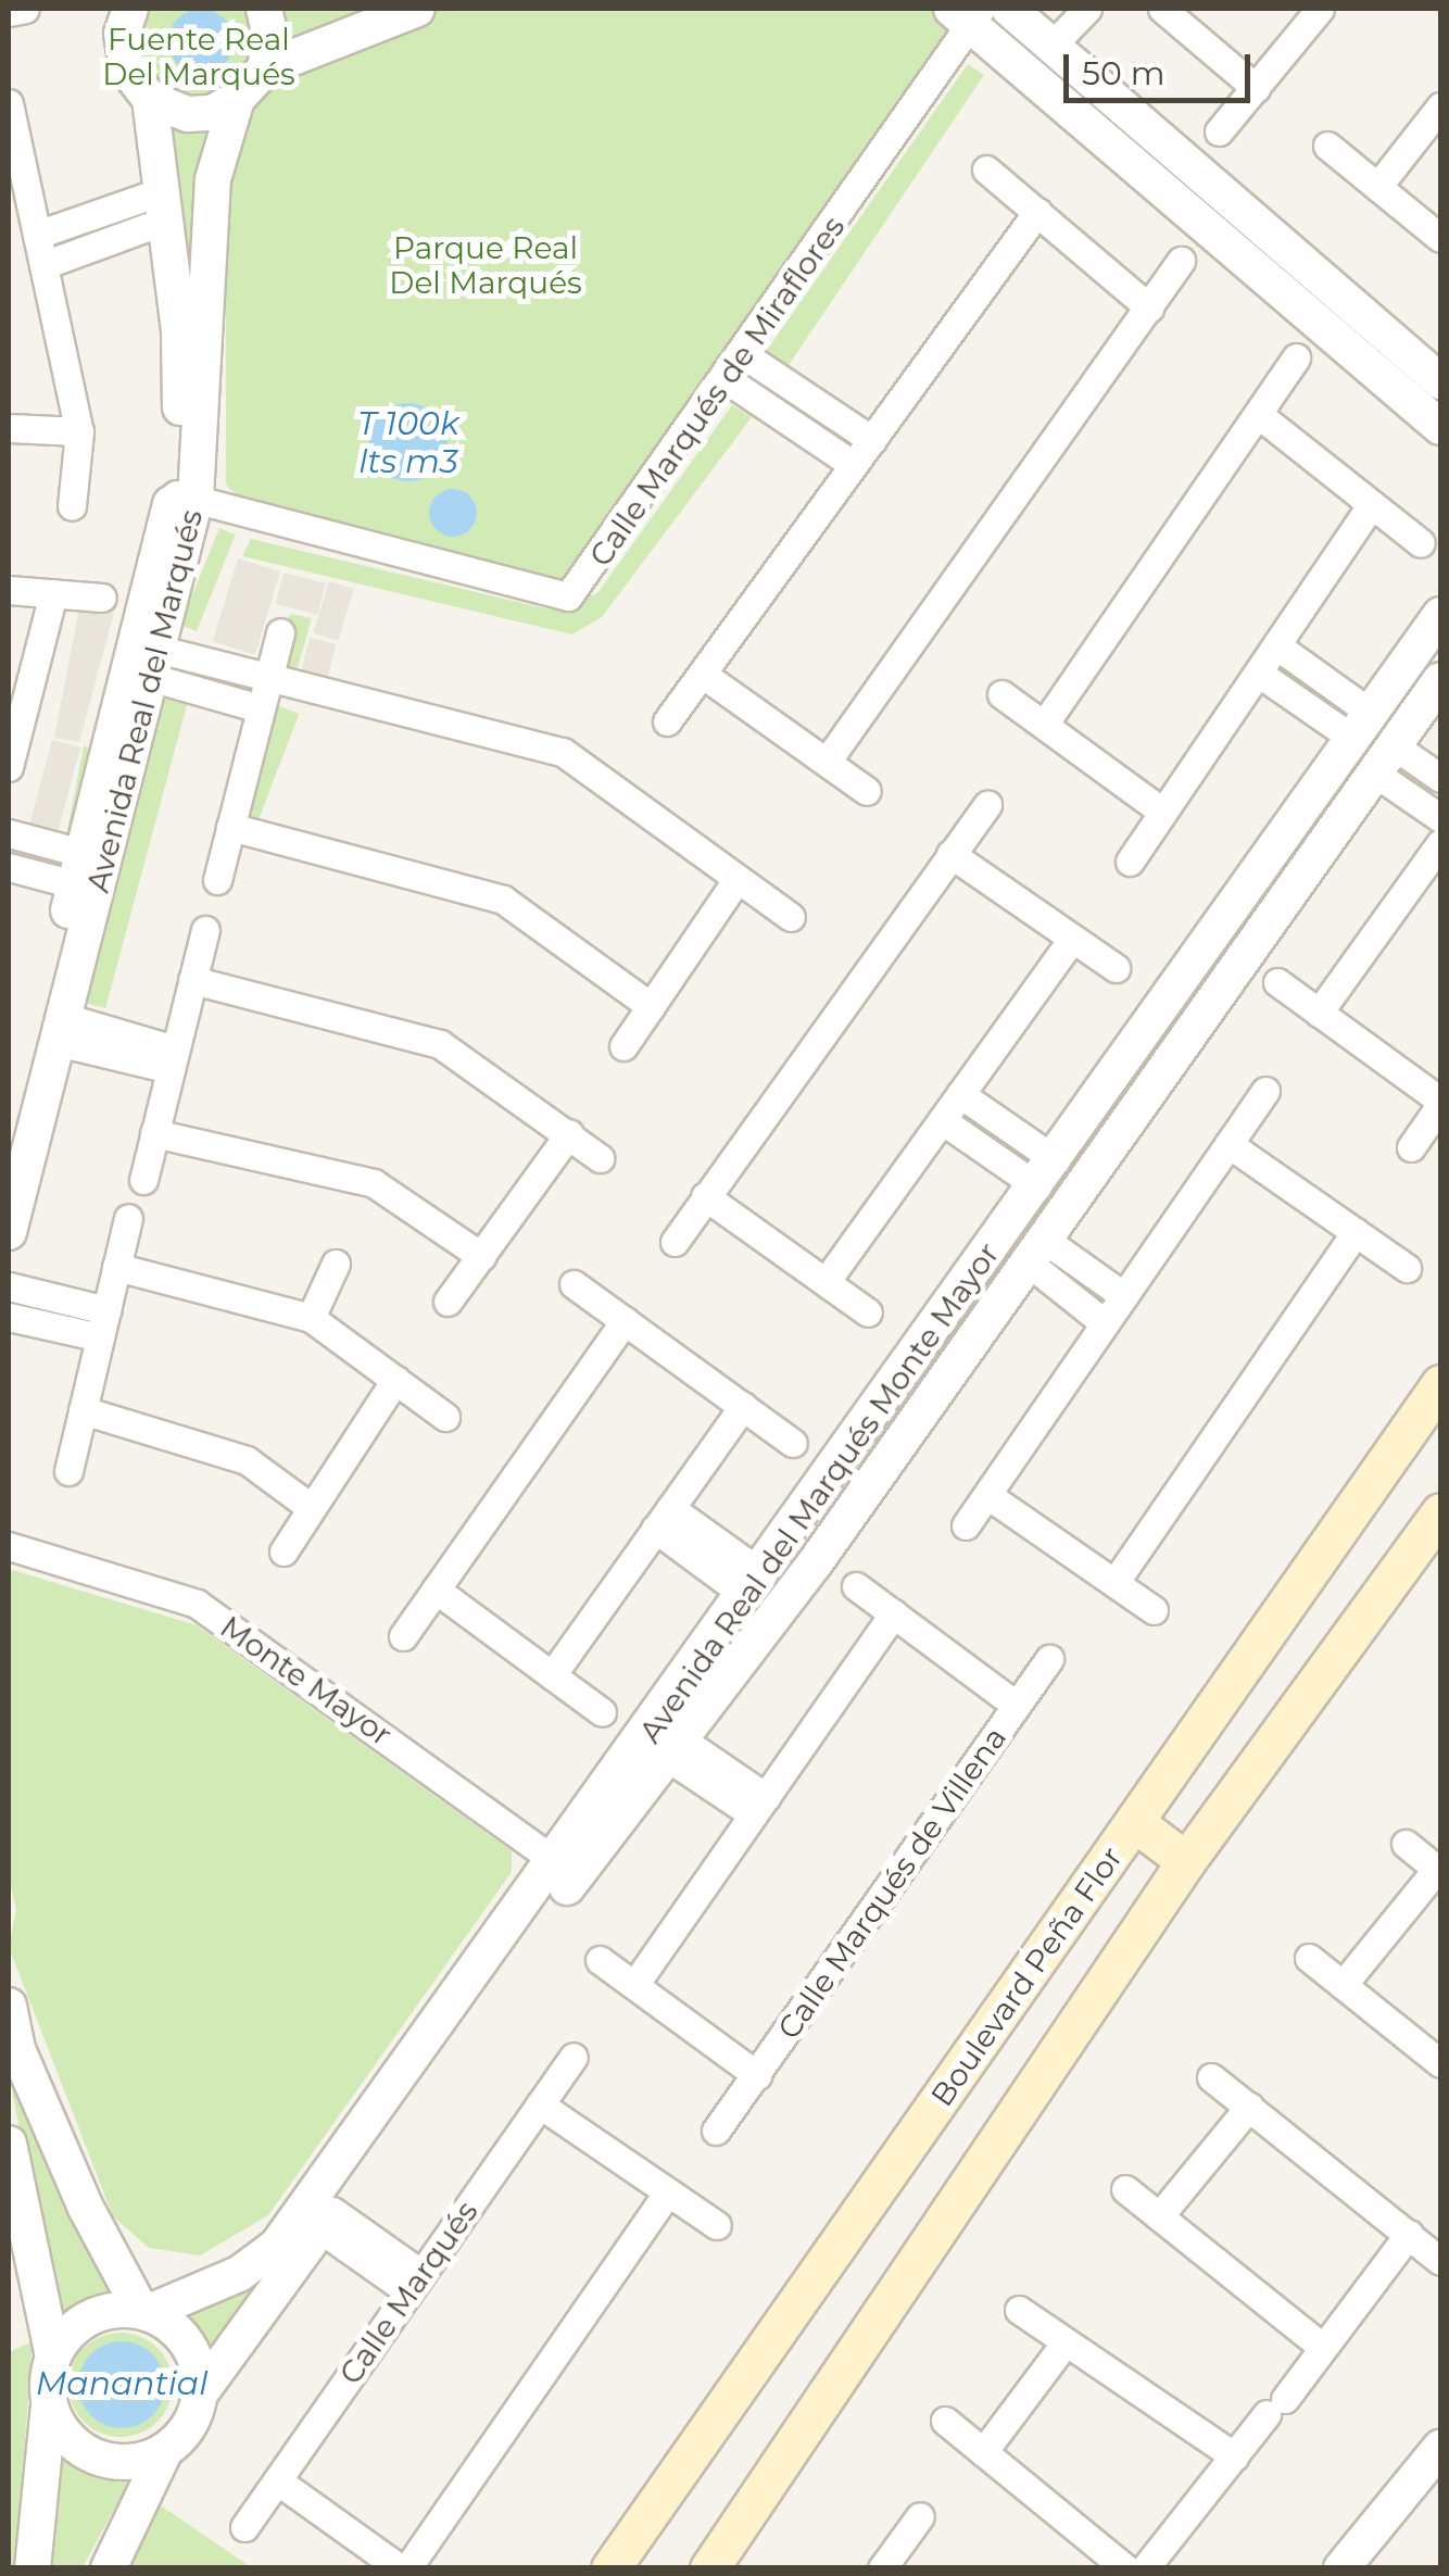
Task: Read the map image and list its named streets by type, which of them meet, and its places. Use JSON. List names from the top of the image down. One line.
{"streets":{"main road":["Boulevard Peña Flor"],"street":["Calle Marqués de Miraflores","Avenida Real del Marqués","Avenida Real del Marqués Monte Mayor","Monte Mayor","Calle Marqués de Villena","Calle Marqués"]},"crossings":[["Calle Marqués de Miraflores","Avenida Real del Marqués"],["Avenida Real del Marqués Monte Mayor","Monte Mayor"]],"water":["T 100k lts m3","Manantial"],"parks":["Fuente Real Del Marqués","Parque Real Del Marqués"],"scale_bar":"50 m"}
